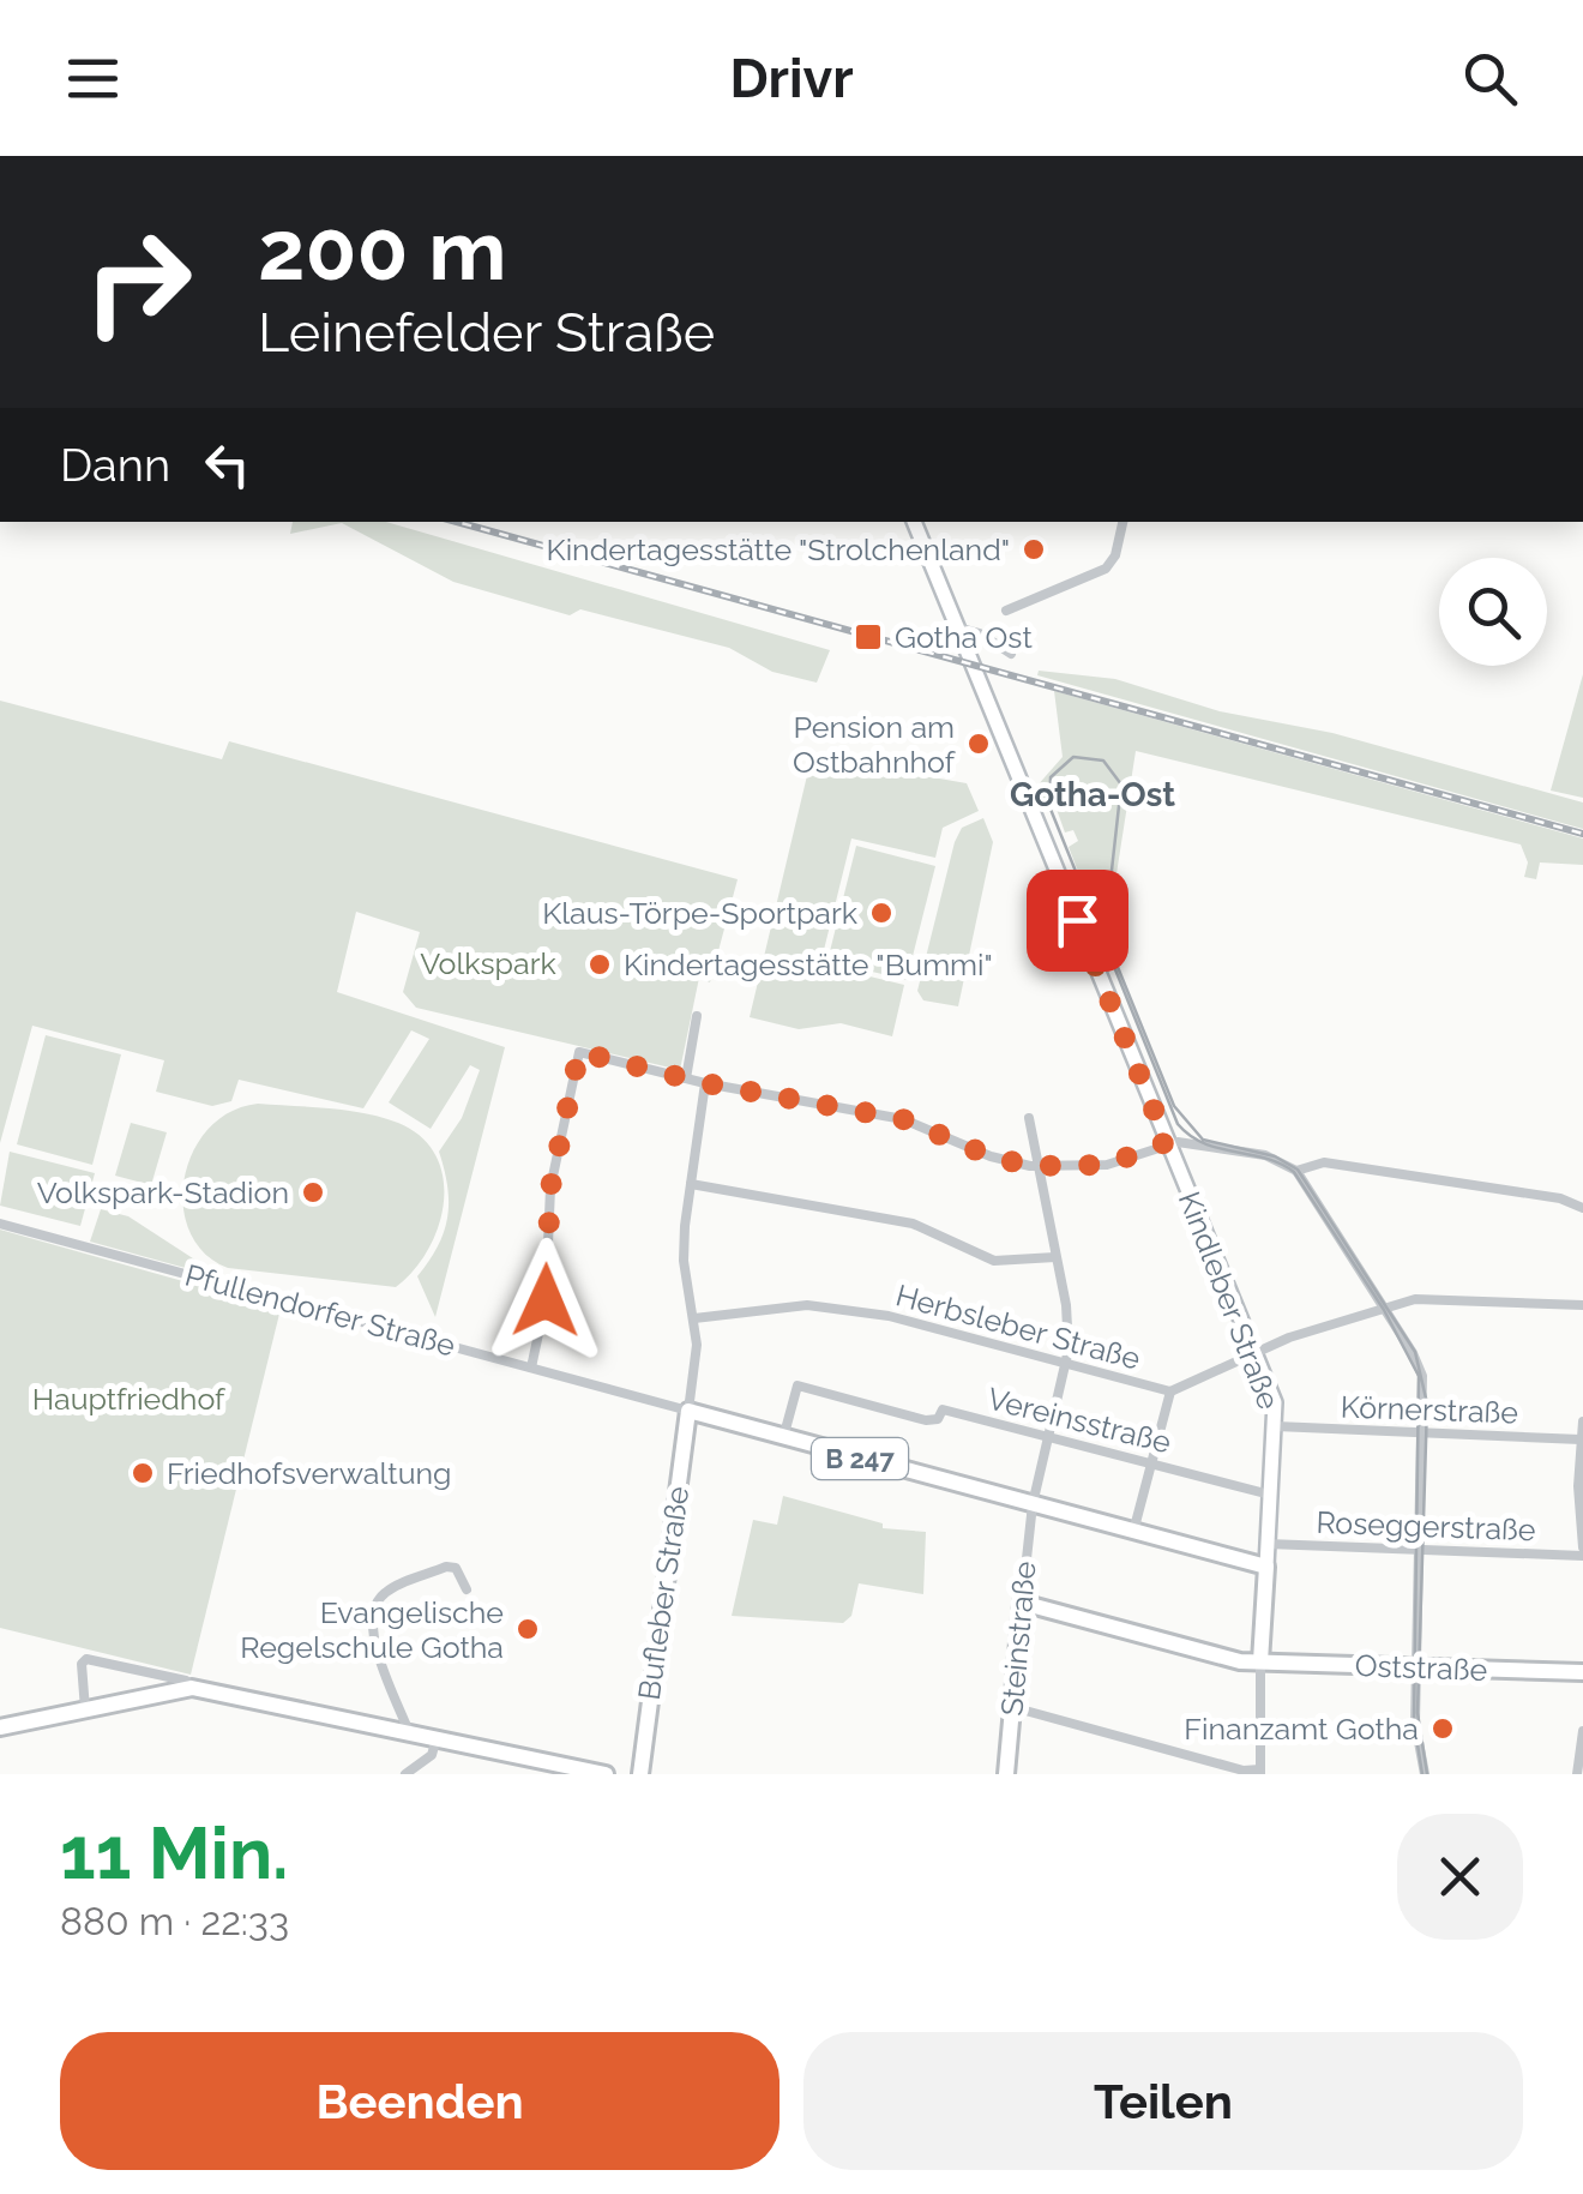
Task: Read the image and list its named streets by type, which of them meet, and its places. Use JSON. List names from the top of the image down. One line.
{"streets":{"main road":["Kindleber Straße","Pfullendorfer Straße","B 247","Bufleber Straße","Steinstraße","Oststraße"],"street":["Herbsleber Straße","Körnerstraße","Vereinsstraße","Roseggerstraße"]},"crossings":[["Kindleber Straße","Pfullendorfer Straße"],["Kindleber Straße","Herbsleber Straße"],["Kindleber Straße","Körnerstraße"],["Kindleber Straße","Vereinsstraße"],["Kindleber Straße","Roseggerstraße"],["Kindleber Straße","Oststraße"],["Pfullendorfer Straße","Vereinsstraße"],["Pfullendorfer Straße","Bufleber Straße"],["Pfullendorfer Straße","Steinstraße"],["Herbsleber Straße","Steinstraße"],["Vereinsstraße","Steinstraße"],["Steinstraße","Oststraße"]],"districts":["Gotha-Ost"],"parks":["Volkspark","Hauptfriedhof"],"places":{"other":["Kindertagesstätte \"Strolchenland\"","Pension am Ostbahnhof","Klaus-Törpe-Sportpark","Kindertagesstätte \"Bummi\"","Volkspark-Stadion","Friedhofsverwaltung","Evangelische Regelschule Gotha","Finanzamt Gotha"],"transit":["Gotha Ost"]},"page":{"header":"Drivr","turn":["200 m","Leinefelder Straße"],"then":"Dann","heading":["11 Min.","880 m · 22:33"],"buttons":["Beenden","Teilen"]}}
